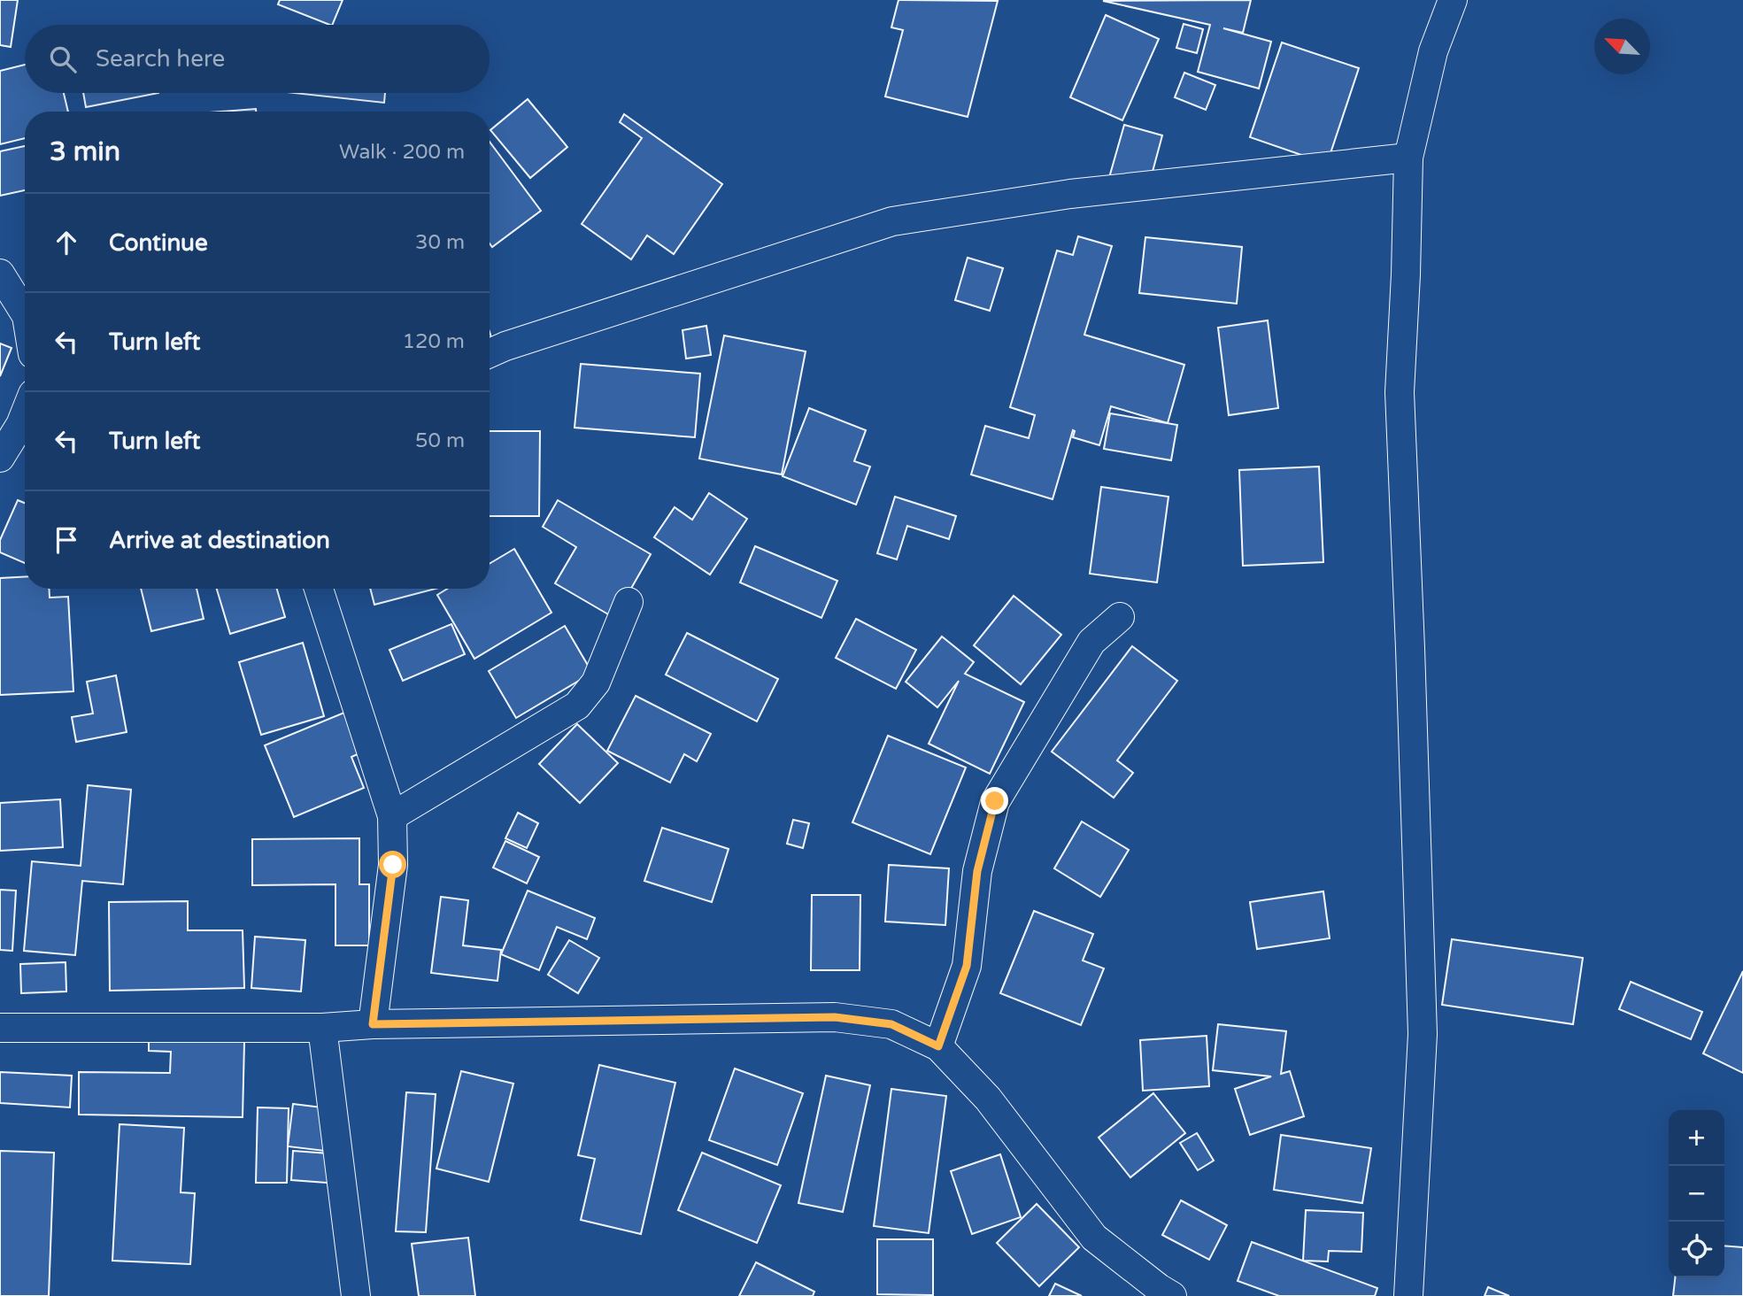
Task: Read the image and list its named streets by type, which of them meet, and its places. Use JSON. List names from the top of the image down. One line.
{"north":"top left","page":{"search":"Search here","heading":["3 min","Walk · 200 m"],"list":[["Continue","30 m"],["Turn left","120 m"],["Turn left","50 m"],"Arrive at destination"],"map_buttons":["+","−"]}}
